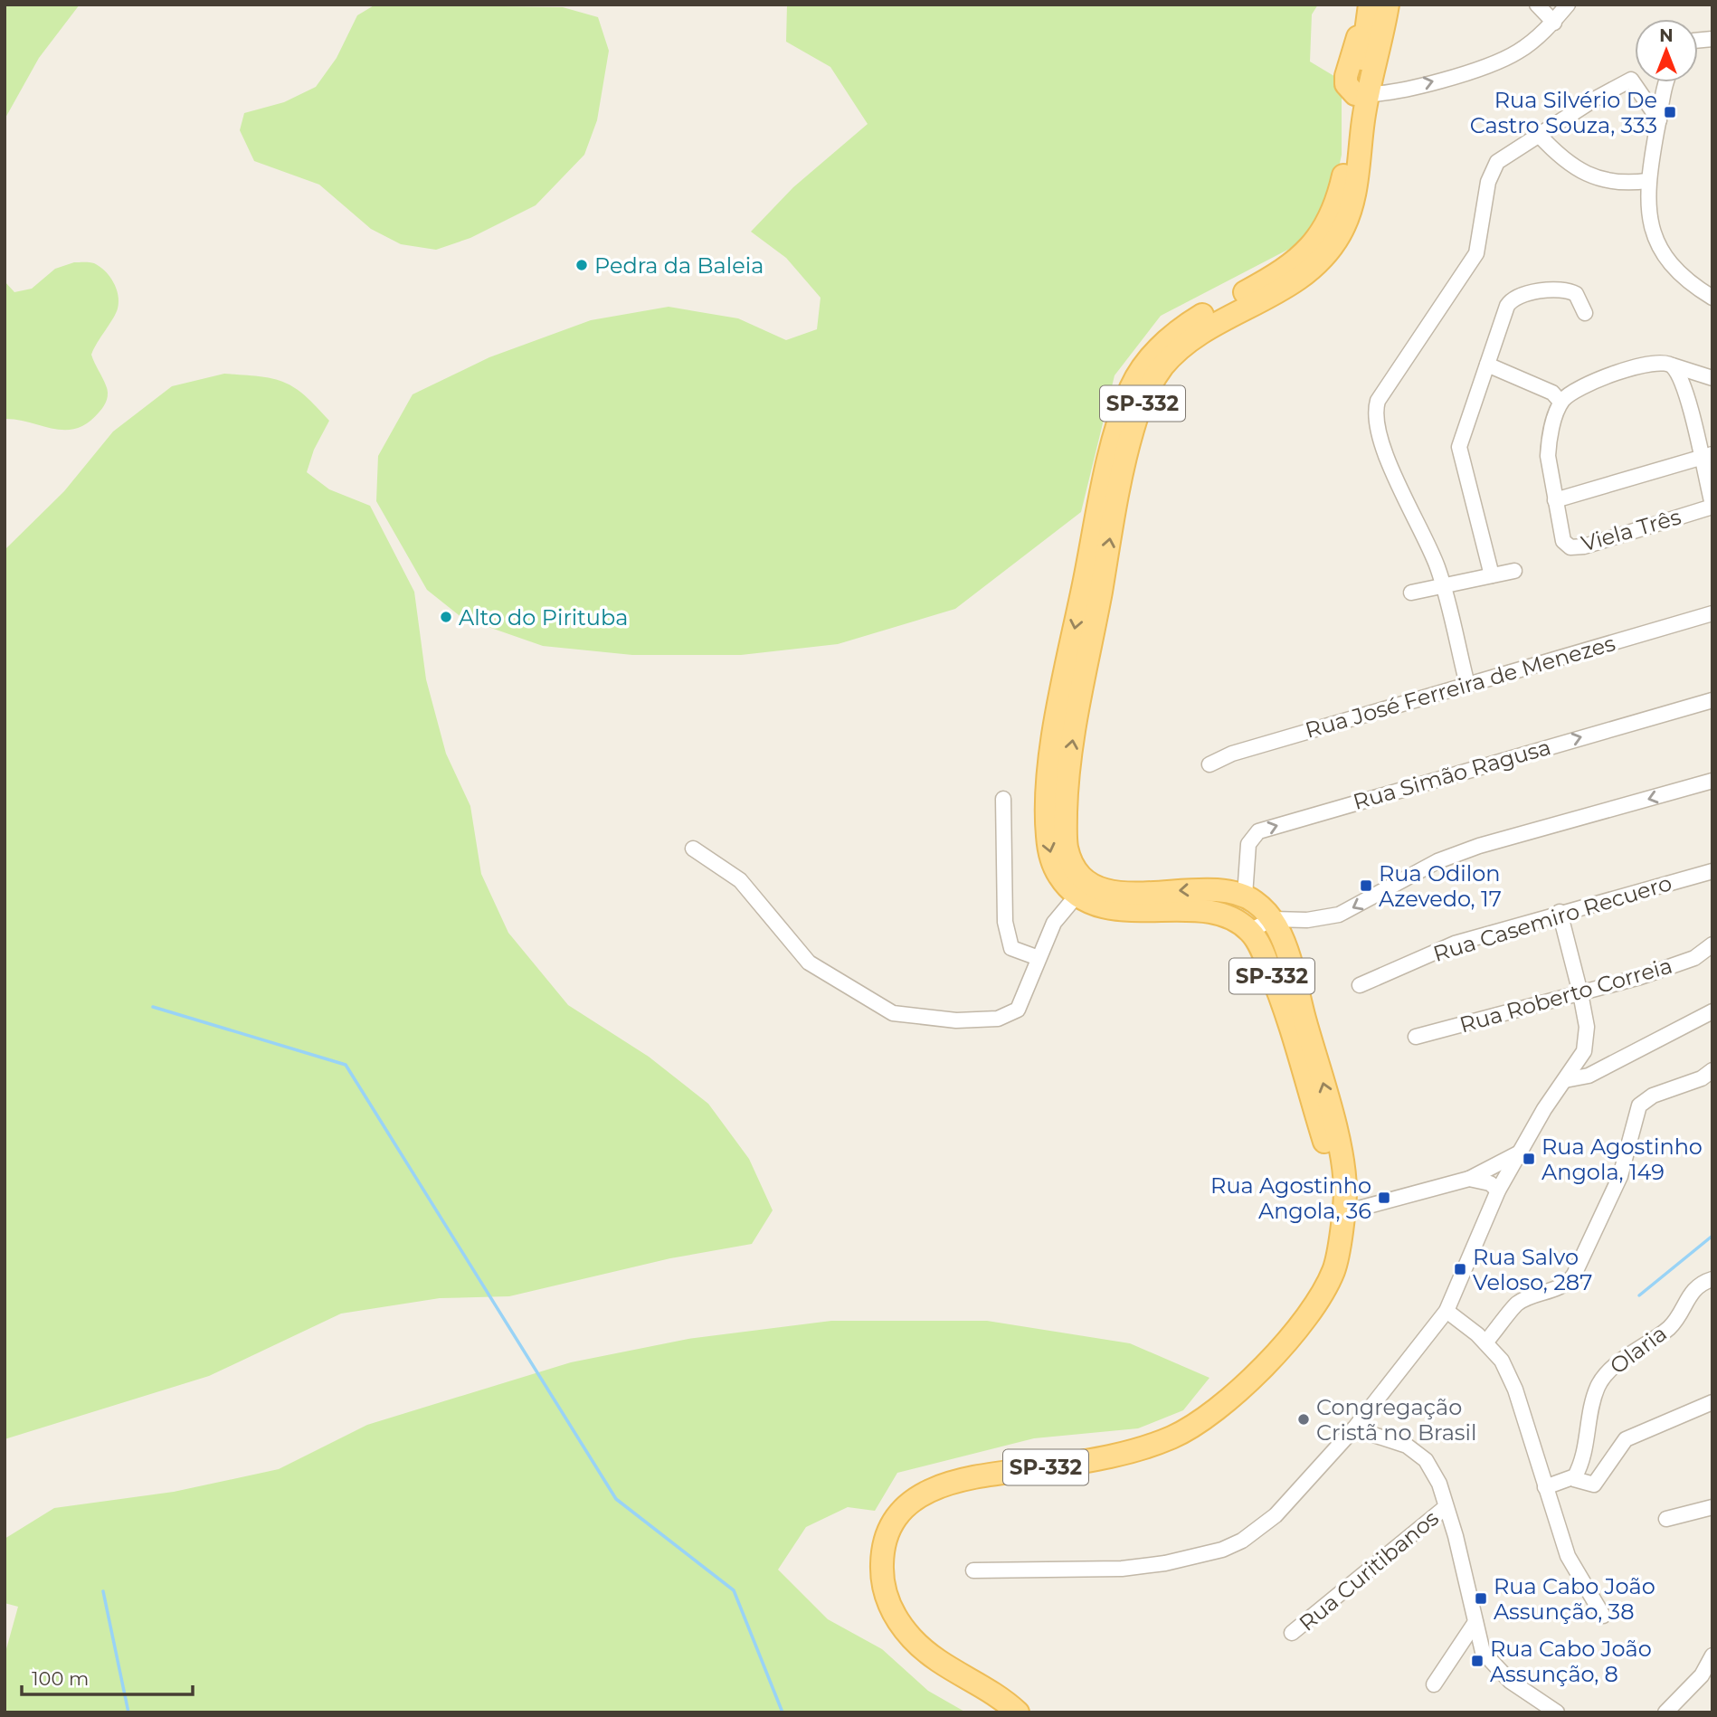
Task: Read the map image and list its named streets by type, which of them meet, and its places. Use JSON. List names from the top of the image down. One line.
{"streets":{"main road":["SP-332"],"street":["Viela Três","Rua José Ferreira de Menezes","Rua Simão Ragusa","Rua Casemiro Recuero","Rua Roberto Correia","Olaria","Rua Curitibanos"]},"crossings":[["SP-332","Rua Simão Ragusa"]],"places":{"transit":["Rua Silvério De Castro Souza, 333","Rua Odilon Azevedo, 17","Rua Agostinho Angola, 149","Rua Agostinho Angola, 36","Rua Salvo Veloso, 287","Rua Cabo João Assunção, 38","Rua Cabo João Assunção, 8"],"other":["Pedra da Baleia","Alto do Pirituba","Congregação Cristã no Brasil"]},"scale_bar":"100 m","north":"top"}
